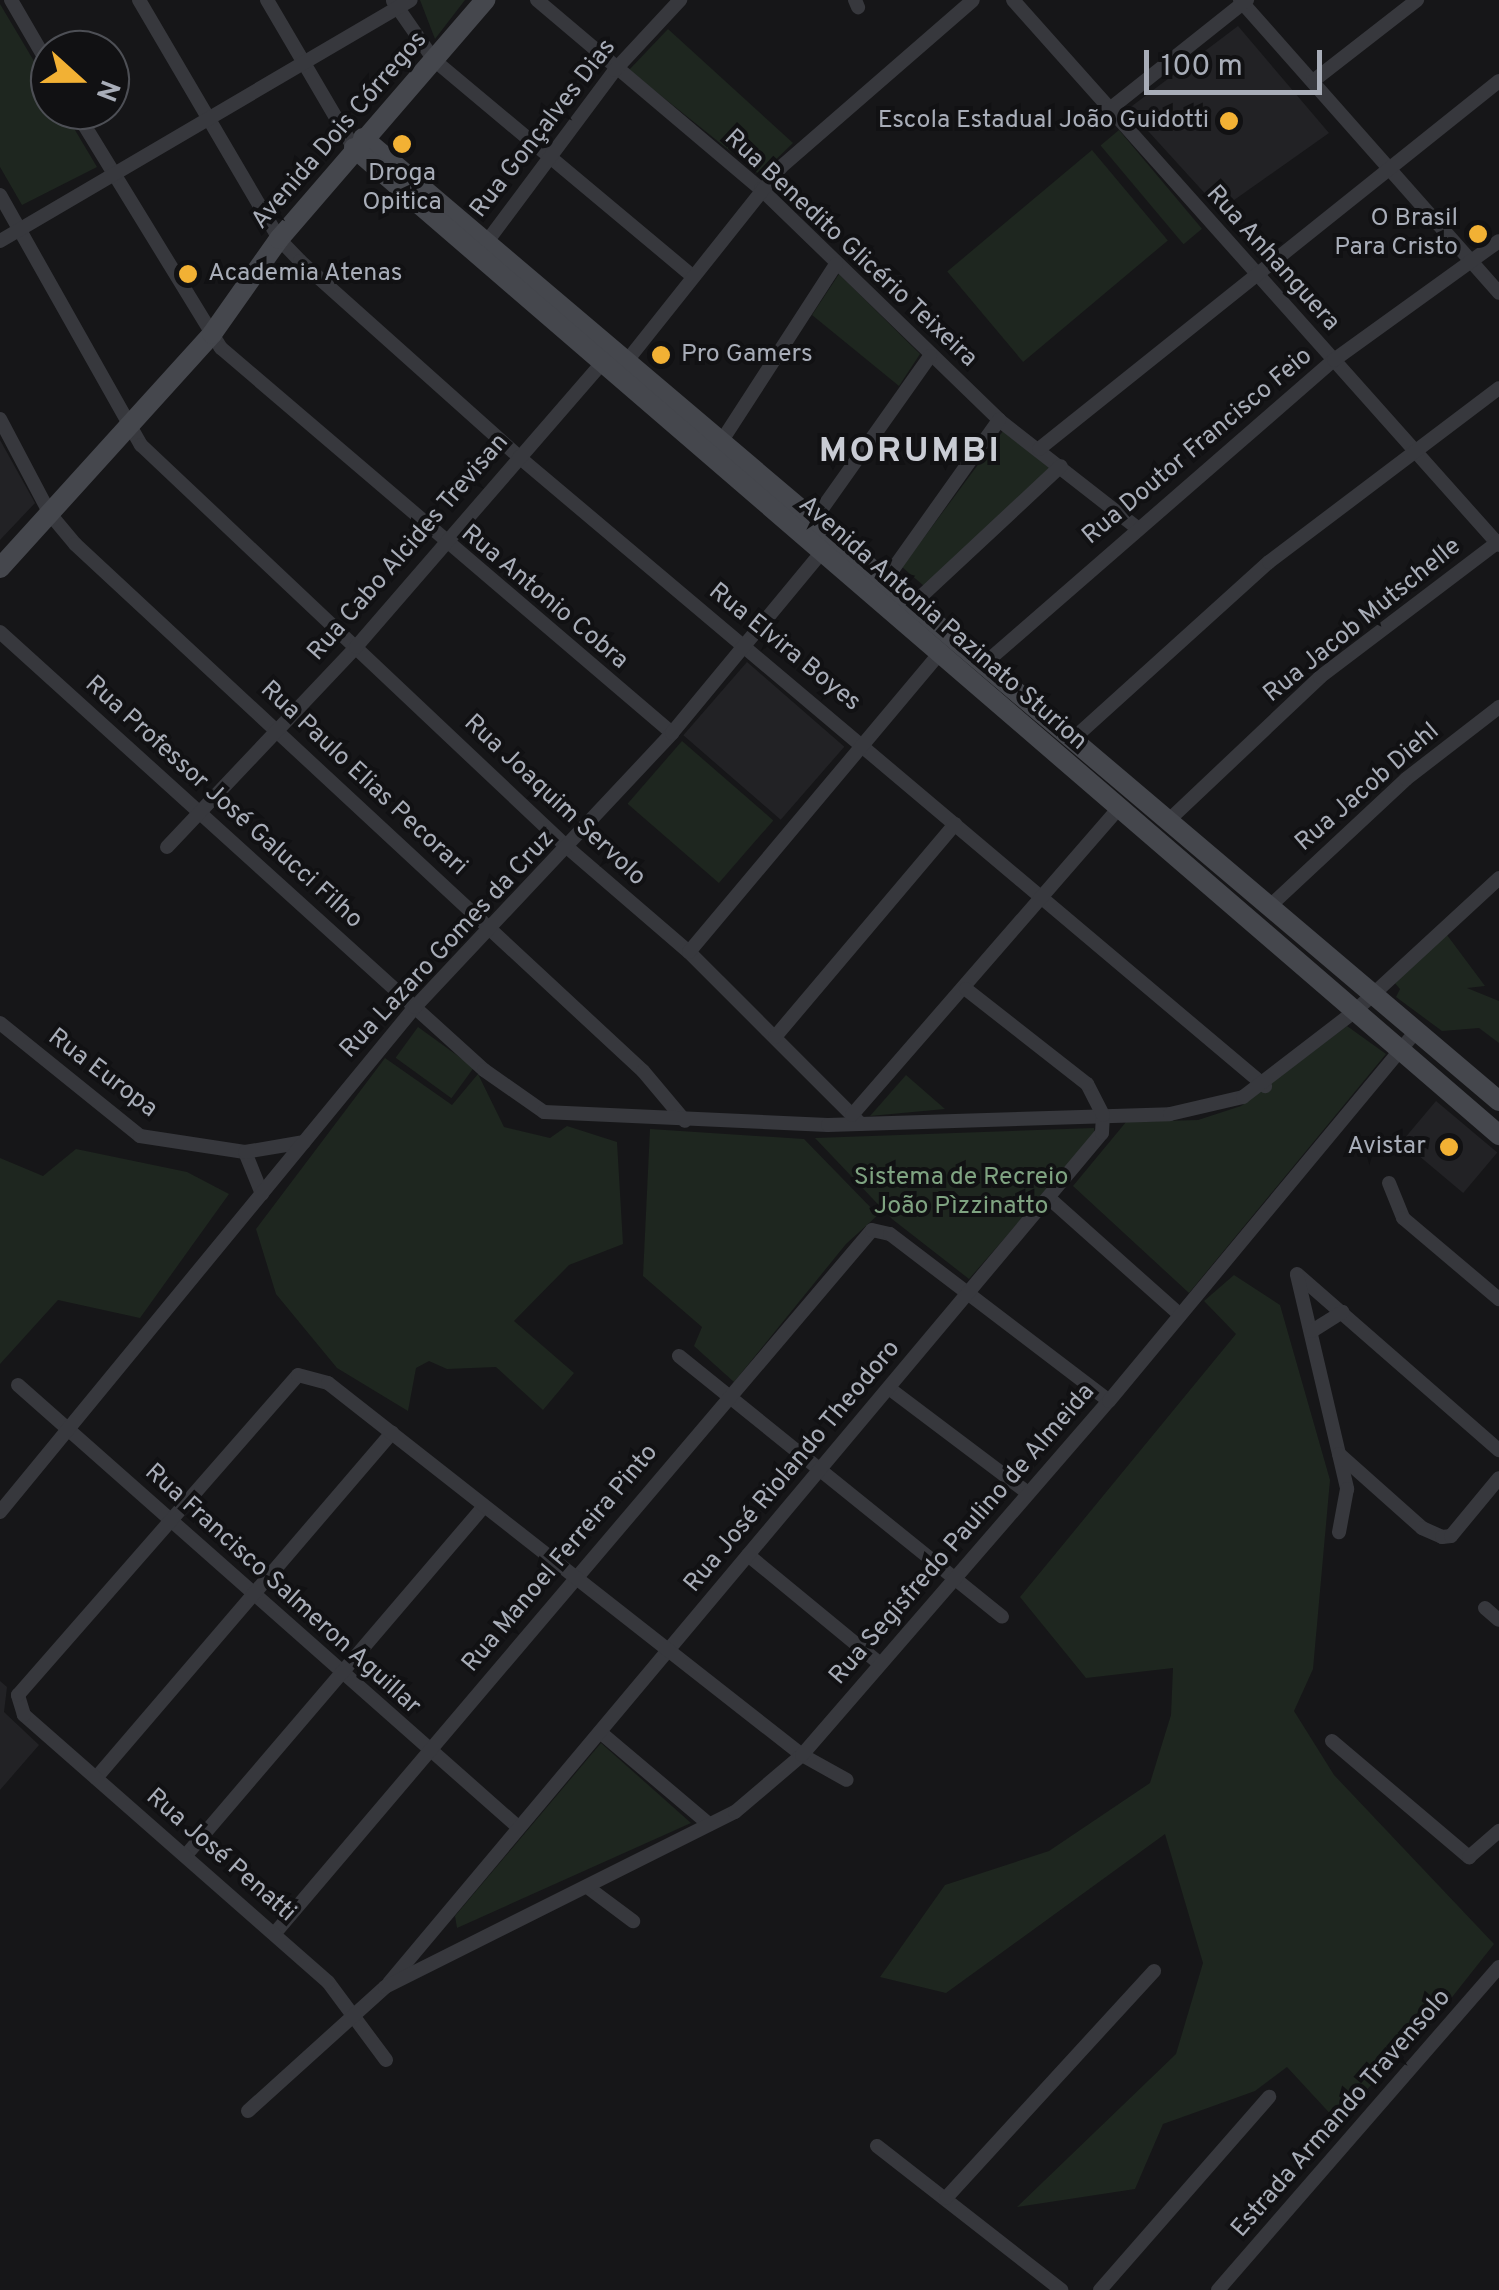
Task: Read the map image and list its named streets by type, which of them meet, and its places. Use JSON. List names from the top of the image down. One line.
{"streets":{"main road":["Avenida Dois Córregos","Avenida Antonia Pazinato Sturion"],"street":["Rua Gonçalves Dias","Rua Benedito Glicério Teixeira","Rua Anhanguera","Rua Doutor Francisco Feio","Rua Cabo Alcides Trevisan","Rua Antonio Cobra","Rua Jacob Mutschelle","Rua Elvira Boyes","Rua Paulo Elias Pecorari","Rua Jacob Diehl","Rua Joaquim Servolo","Rua Professor José Galucci Filho","Rua Lazaro Gomes da Cruz","Rua Europa","Rua José Riolando Theodoro","Rua Segisfredo Paulino de Almeida","Rua Manoel Ferreira Pinto","Rua Francisco Salmeron Aguillar","Rua José Penatti","Estrada Armando Travensolo"]},"crossings":[["Rua Gonçalves Dias","Rua Benedito Glicério Teixeira"],["Rua Gonçalves Dias","Avenida Antonia Pazinato Sturion"],["Avenida Dois Córregos","Rua Antonio Cobra"],["Avenida Dois Córregos","Avenida Antonia Pazinato Sturion"],["Avenida Dois Córregos","Rua Elvira Boyes"],["Avenida Dois Córregos","Rua Paulo Elias Pecorari"],["Avenida Dois Córregos","Rua Joaquim Servolo"],["Rua Benedito Glicério Teixeira","Rua Doutor Francisco Feio"],["Rua Anhanguera","Rua Doutor Francisco Feio"],["Rua Anhanguera","Rua Jacob Mutschelle"],["Rua Doutor Francisco Feio","Avenida Antonia Pazinato Sturion"],["Rua Cabo Alcides Trevisan","Rua Antonio Cobra"],["Rua Cabo Alcides Trevisan","Avenida Antonia Pazinato Sturion"],["Rua Cabo Alcides Trevisan","Rua Elvira Boyes"],["Rua Cabo Alcides Trevisan","Rua Paulo Elias Pecorari"],["Rua Cabo Alcides Trevisan","Rua Joaquim Servolo"],["Rua Cabo Alcides Trevisan","Rua Professor José Galucci Filho"],["Rua Antonio Cobra","Rua Lazaro Gomes da Cruz"],["Rua Jacob Mutschelle","Avenida Antonia Pazinato Sturion"],["Avenida Antonia Pazinato Sturion","Rua Jacob Diehl"],["Avenida Antonia Pazinato Sturion","Rua Lazaro Gomes da Cruz"],["Avenida Antonia Pazinato Sturion","Rua Segisfredo Paulino de Almeida"],["Rua Elvira Boyes","Rua Professor José Galucci Filho"],["Rua Elvira Boyes","Rua Lazaro Gomes da Cruz"],["Rua Paulo Elias Pecorari","Rua Professor José Galucci Filho"],["Rua Paulo Elias Pecorari","Rua Lazaro Gomes da Cruz"],["Rua Joaquim Servolo","Rua Professor José Galucci Filho"],["Rua Joaquim Servolo","Rua Lazaro Gomes da Cruz"],["Rua Professor José Galucci Filho","Rua Lazaro Gomes da Cruz"],["Rua Professor José Galucci Filho","Rua José Riolando Theodoro"],["Rua Lazaro Gomes da Cruz","Rua Europa"],["Rua Lazaro Gomes da Cruz","Rua Francisco Salmeron Aguillar"],["Rua José Riolando Theodoro","Rua Segisfredo Paulino de Almeida"],["Rua José Riolando Theodoro","Rua Manoel Ferreira Pinto"],["Rua José Riolando Theodoro","Rua Francisco Salmeron Aguillar"],["Rua Segisfredo Paulino de Almeida","Rua José Penatti"],["Rua Manoel Ferreira Pinto","Rua Francisco Salmeron Aguillar"],["Rua Manoel Ferreira Pinto","Rua José Penatti"],["Rua Francisco Salmeron Aguillar","Rua José Penatti"]],"districts":["MORUMBI"],"parks":["Sistema de Recreio João Pìzzinatto"],"places":["Escola Estadual João Guidotti","Droga Opitica","O Brasil Para Cristo","Academia Atenas","Pro Gamers","Avistar"],"scale_bar":"100 m","north":"right"}
